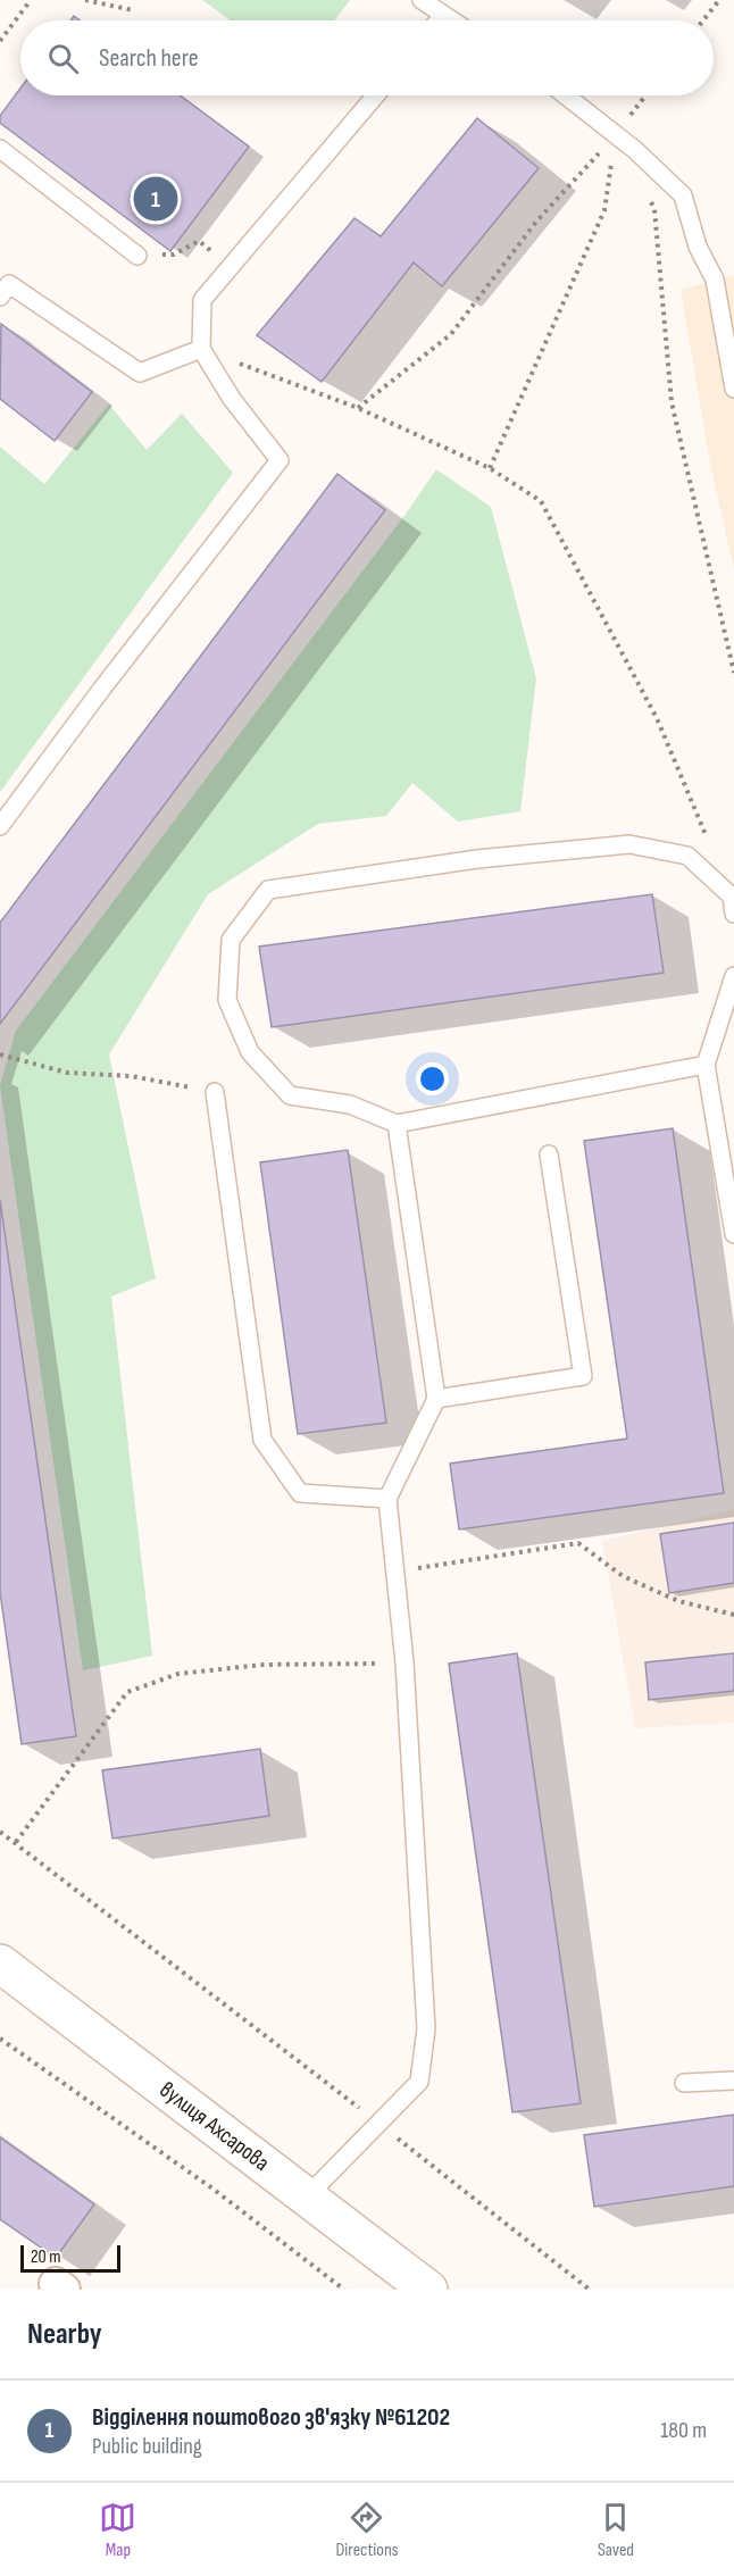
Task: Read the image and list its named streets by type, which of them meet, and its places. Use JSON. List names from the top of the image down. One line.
{"streets":{"street":["вулиця Ахсарова"]},"scale_bar":"20 m","page":{"search":"Search here","pins":"1","scale":"20 m","heading":"Nearby","list":[{"mark":"1","name":"Відділення поштового зв'язку №61202","note":"Public building","value":"180 m"}],"nav":["Map","Directions","Saved"]}}
